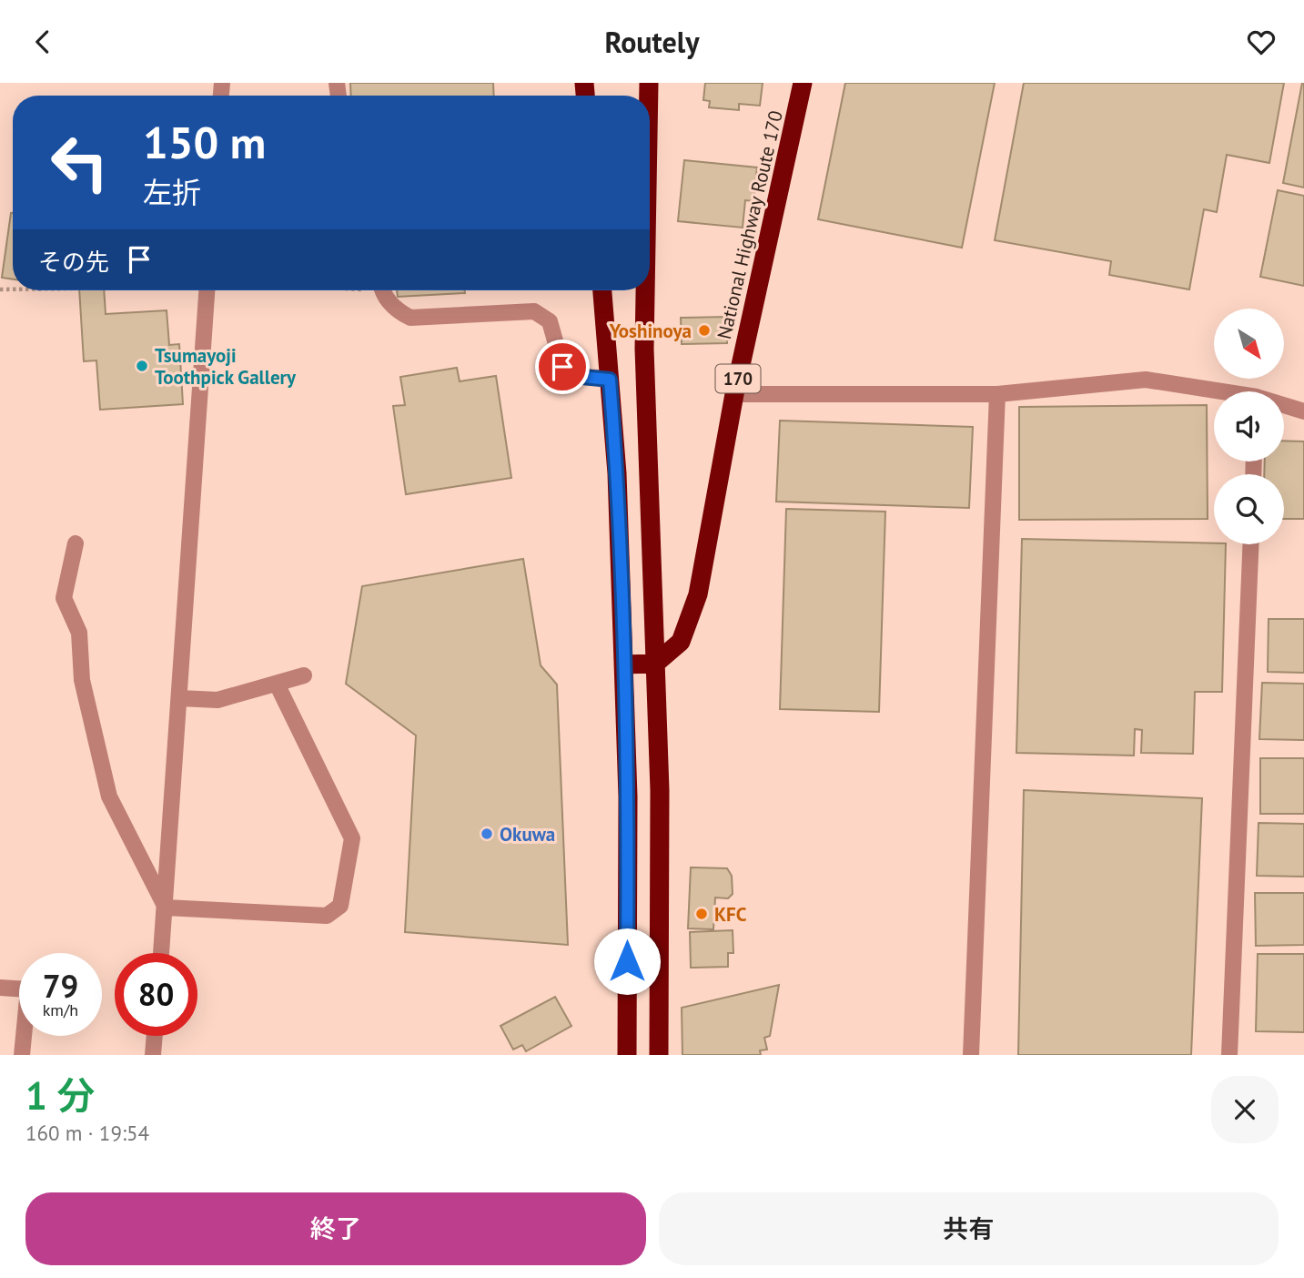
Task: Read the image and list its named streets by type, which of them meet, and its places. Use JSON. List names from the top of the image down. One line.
{"streets":{"highway":["National Highway Route 170","170"]},"places":["Yoshinoya","Tsumayoji Toothpick Gallery","Okuwa","KFC"],"north":"bottom right","page":{"header":"Routely","turn":["150 m","左折"],"then":"その先","speed":"79 km/h","limit":"80","heading":["1 分","160 m · 19:54"],"buttons":["終了","共有"]}}
